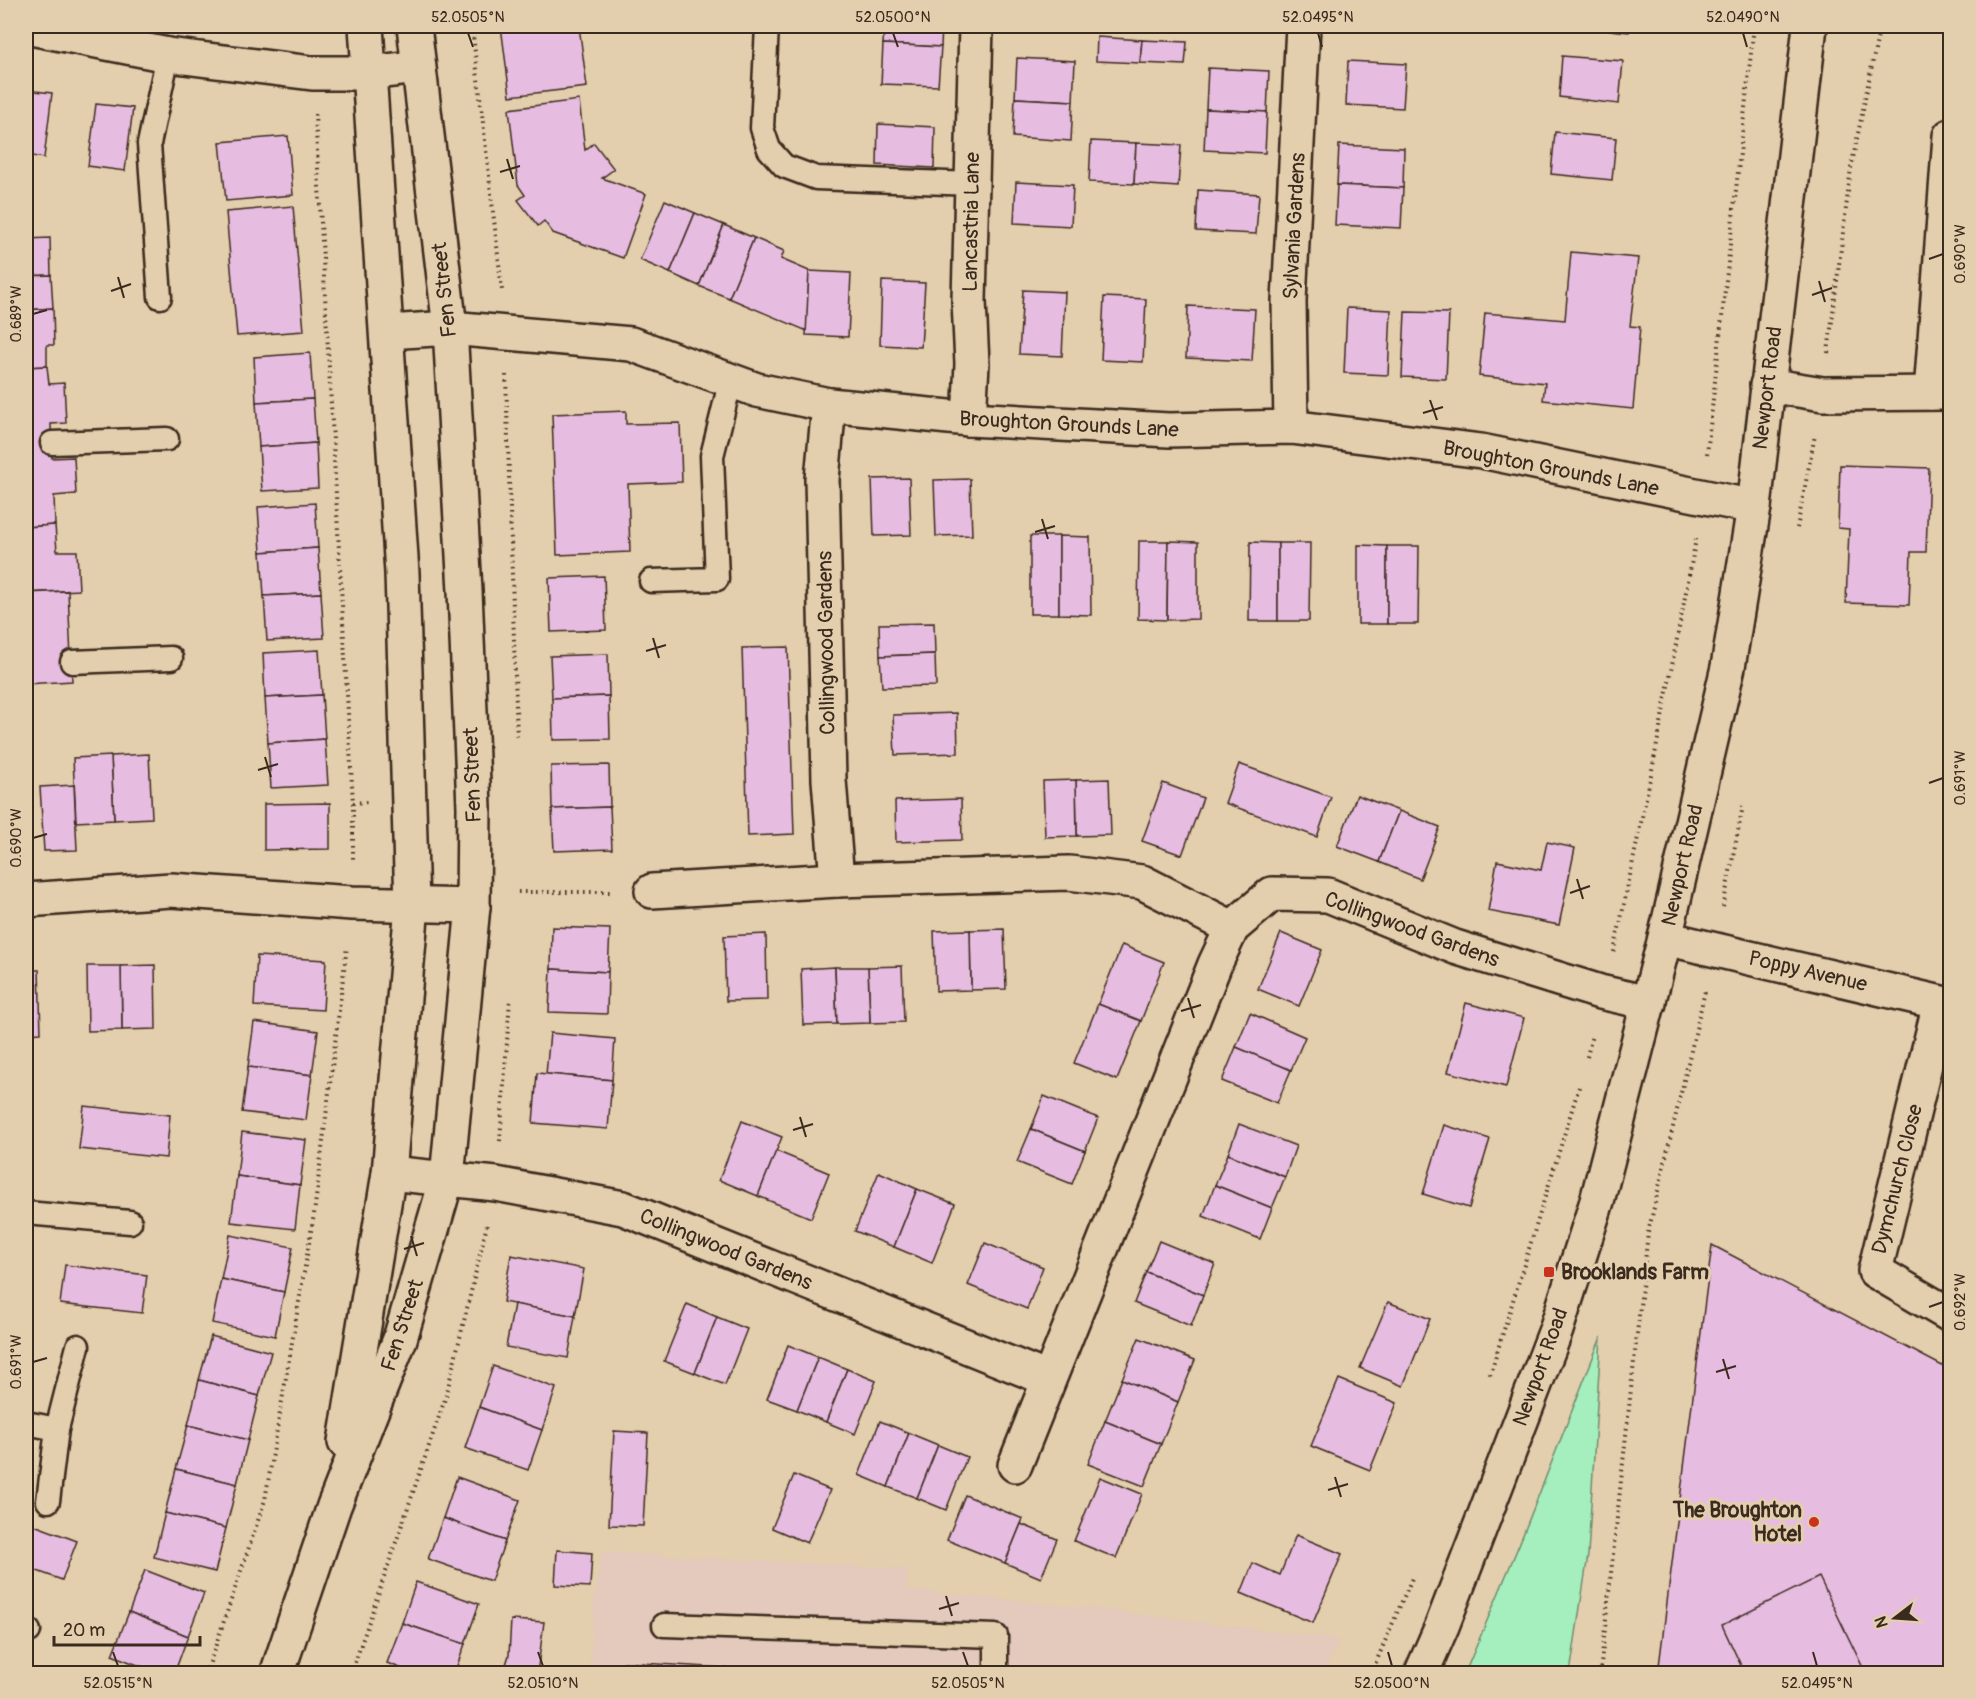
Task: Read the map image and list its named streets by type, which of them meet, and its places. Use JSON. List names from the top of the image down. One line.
{"streets":{"street":["Lancastria Lane","Sylvania Gardens","Fen Street","Newport Road","Broughton Grounds Lane","Collingwood Gardens","Poppy Avenue","Dymchurch Close"]},"crossings":[["Lancastria Lane","Broughton Grounds Lane"],["Sylvania Gardens","Broughton Grounds Lane"],["Fen Street","Broughton Grounds Lane"],["Fen Street","Collingwood Gardens"],["Newport Road","Broughton Grounds Lane"],["Newport Road","Collingwood Gardens"],["Newport Road","Poppy Avenue"],["Broughton Grounds Lane","Collingwood Gardens"],["Poppy Avenue","Dymchurch Close"]],"places":{"transit":["Brooklands Farm"],"other":["The Broughton Hotel"]},"scale_bar":"20 m","north":"left","coordinates":["52.0505°N","52.0500°N","52.0495°N","52.0490°N","0.690°W","0.689°W","0.691°W","0.692°W","52.0515°N","52.0510°N"]}
